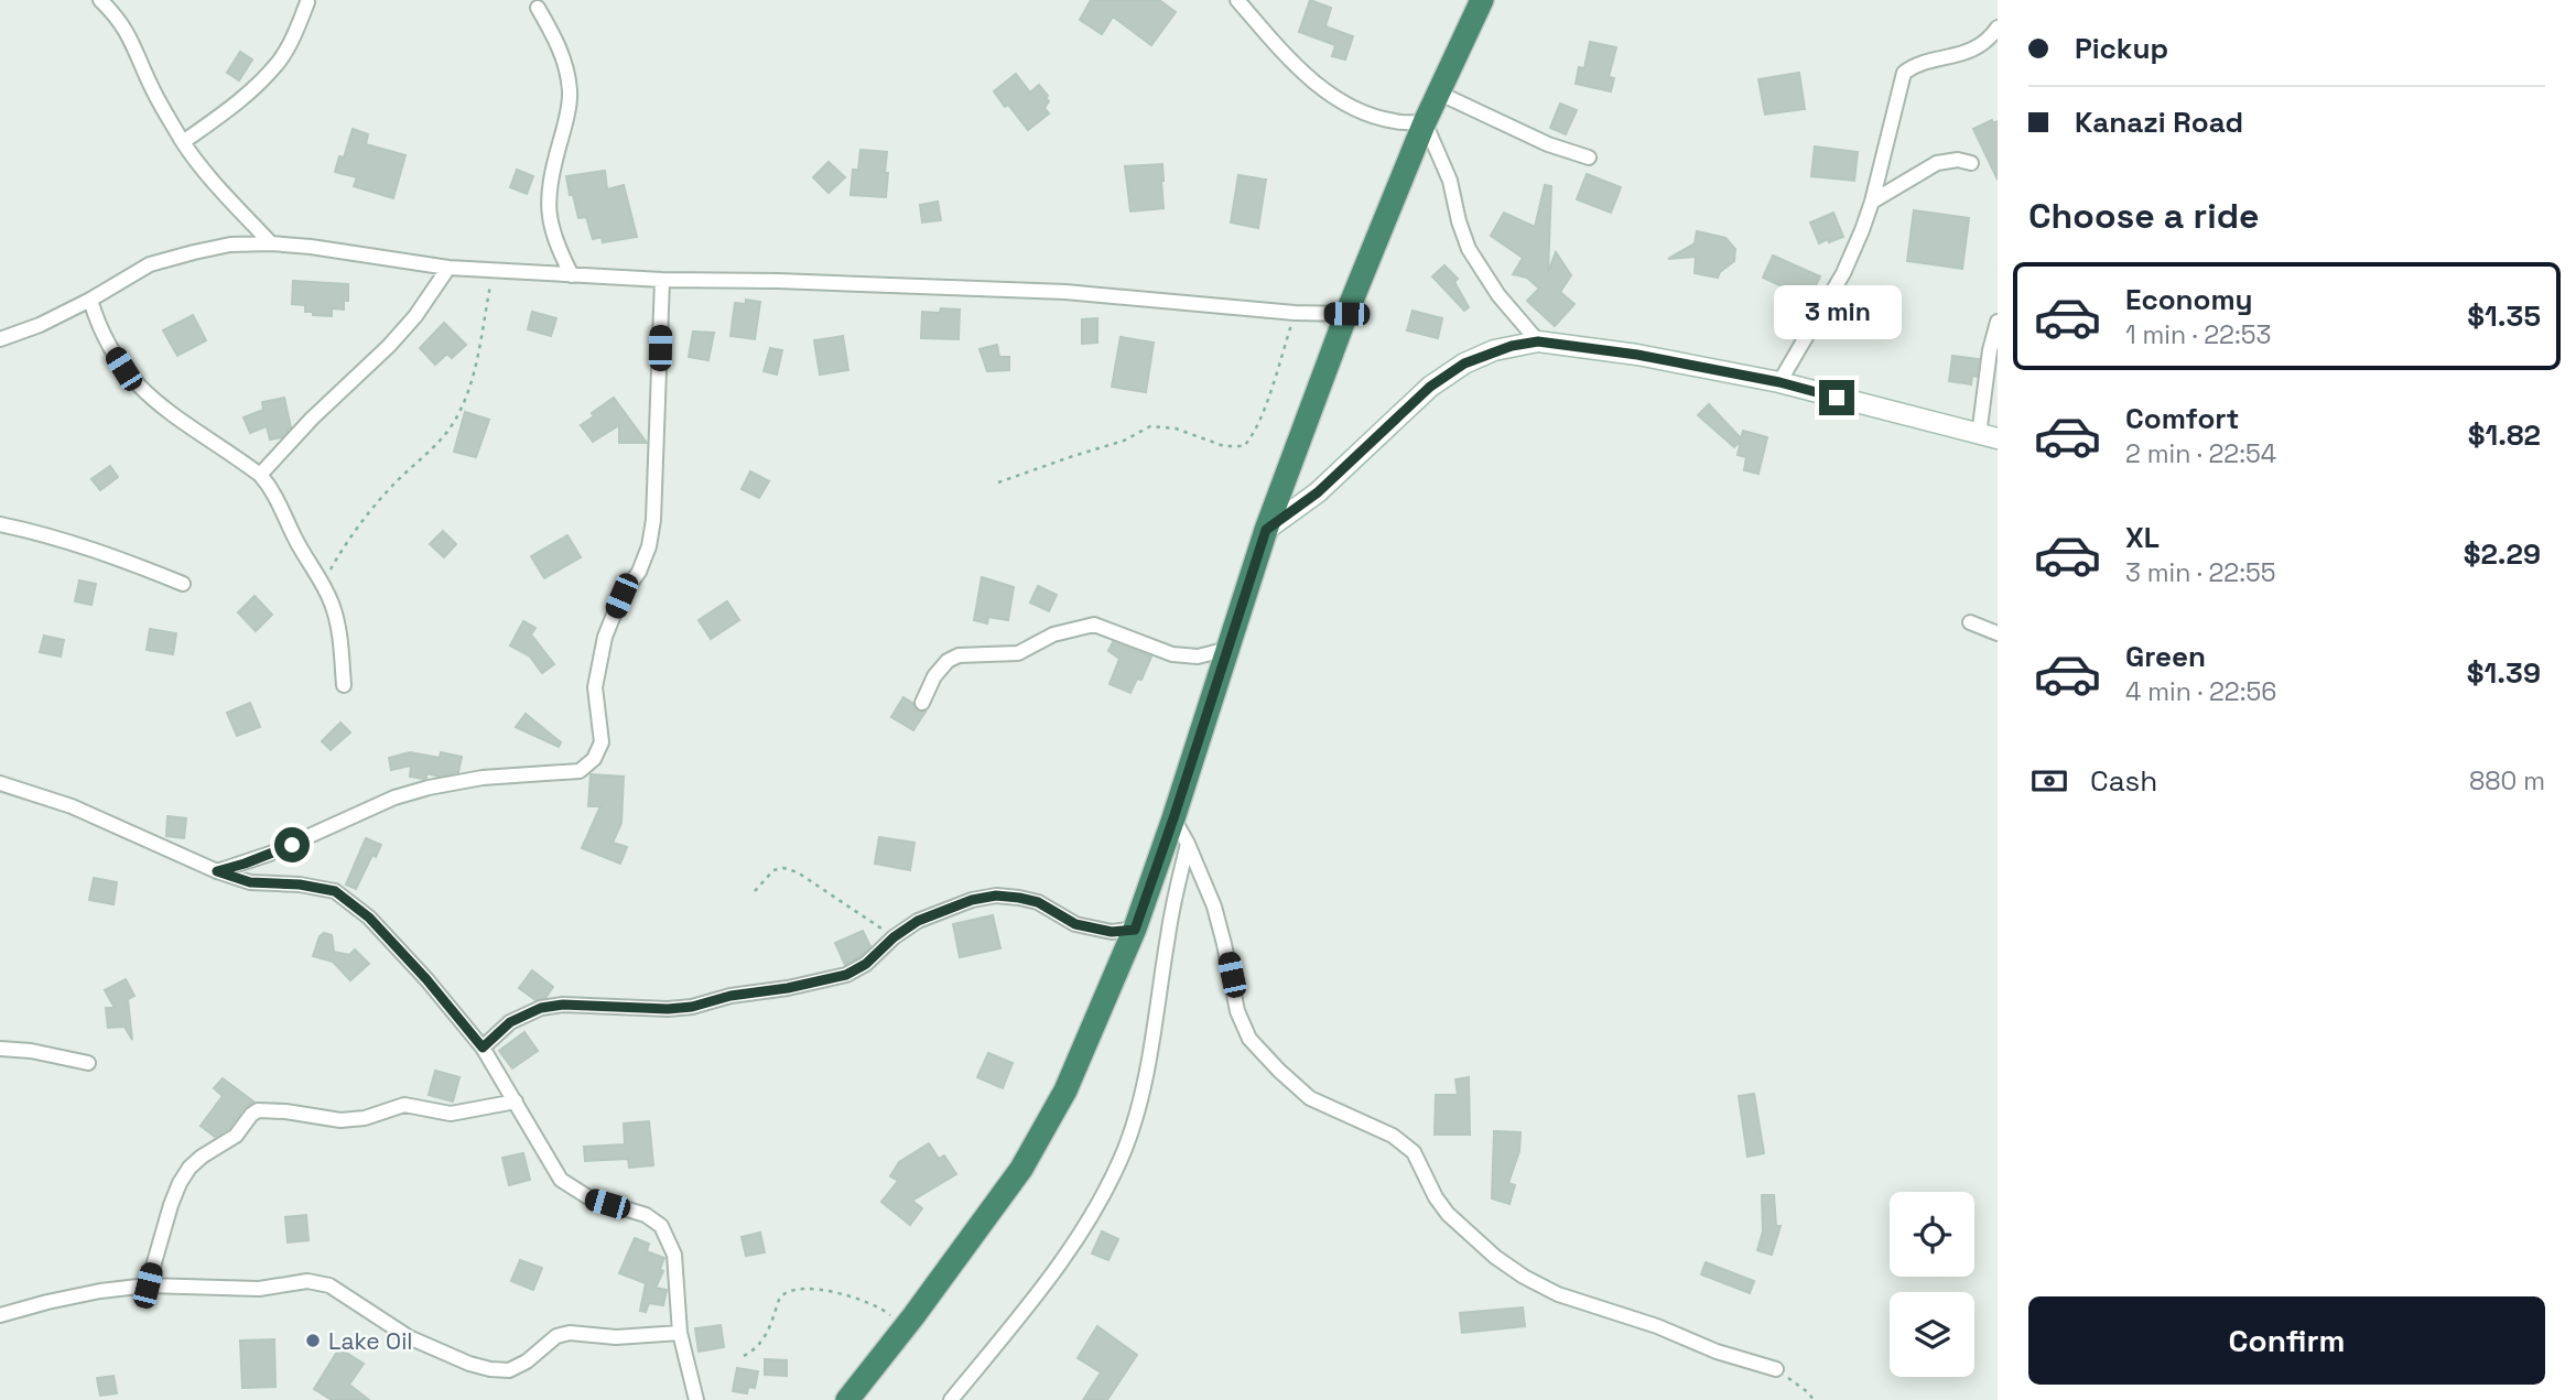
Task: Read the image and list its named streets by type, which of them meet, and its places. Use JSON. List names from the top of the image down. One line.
{"places":["Lake Oil"],"page":{"banner":["Pickup","Kanazi Road"],"heading":"Choose a ride","list":[{"name":"Economy","note":"1 min · 22:53","value":"$1.35"},{"name":"Comfort","note":"2 min · 22:54","value":"$1.82"},{"name":"XL","note":"3 min · 22:55","value":"$2.29"},{"name":"Green","note":"4 min · 22:56","value":"$1.39"}],"bubble":"3 min","pay":["Cash","880 m"],"buttons":"Confirm"}}
